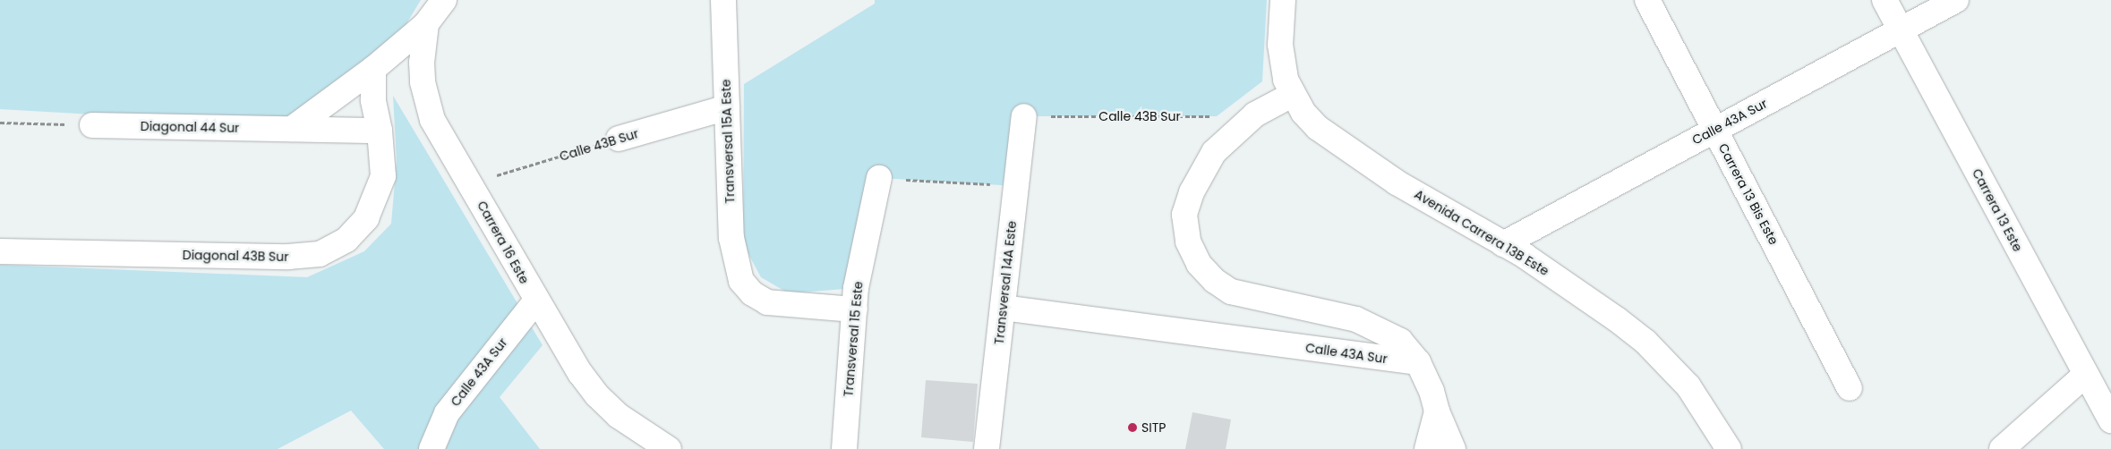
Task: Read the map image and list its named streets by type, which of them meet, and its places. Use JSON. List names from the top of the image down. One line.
{"streets":{"street":["Calle 43B Sur","Calle 43A Sur","Diagonal 44 Sur","Transversal 15A Este","Carrera 13 Bis Este","Carrera 13 Este","Avenida Carrera 13B Este","Carrera 16 Este","Diagonal 43B Sur","Transversal 14A Este","Transversal 15 Este"]},"crossings":[["Calle 43B Sur","Calle 43A Sur"],["Calle 43B Sur","Transversal 15A Este"],["Calle 43B Sur","Carrera 16 Este"],["Calle 43B Sur","Transversal 14A Este"],["Calle 43A Sur","Carrera 13 Bis Este"],["Calle 43A Sur","Carrera 13 Este"],["Calle 43A Sur","Avenida Carrera 13B Este"],["Calle 43A Sur","Carrera 16 Este"],["Calle 43A Sur","Transversal 14A Este"],["Diagonal 44 Sur","Diagonal 43B Sur"],["Transversal 15A Este","Transversal 15 Este"]],"places":["SITP"]}
